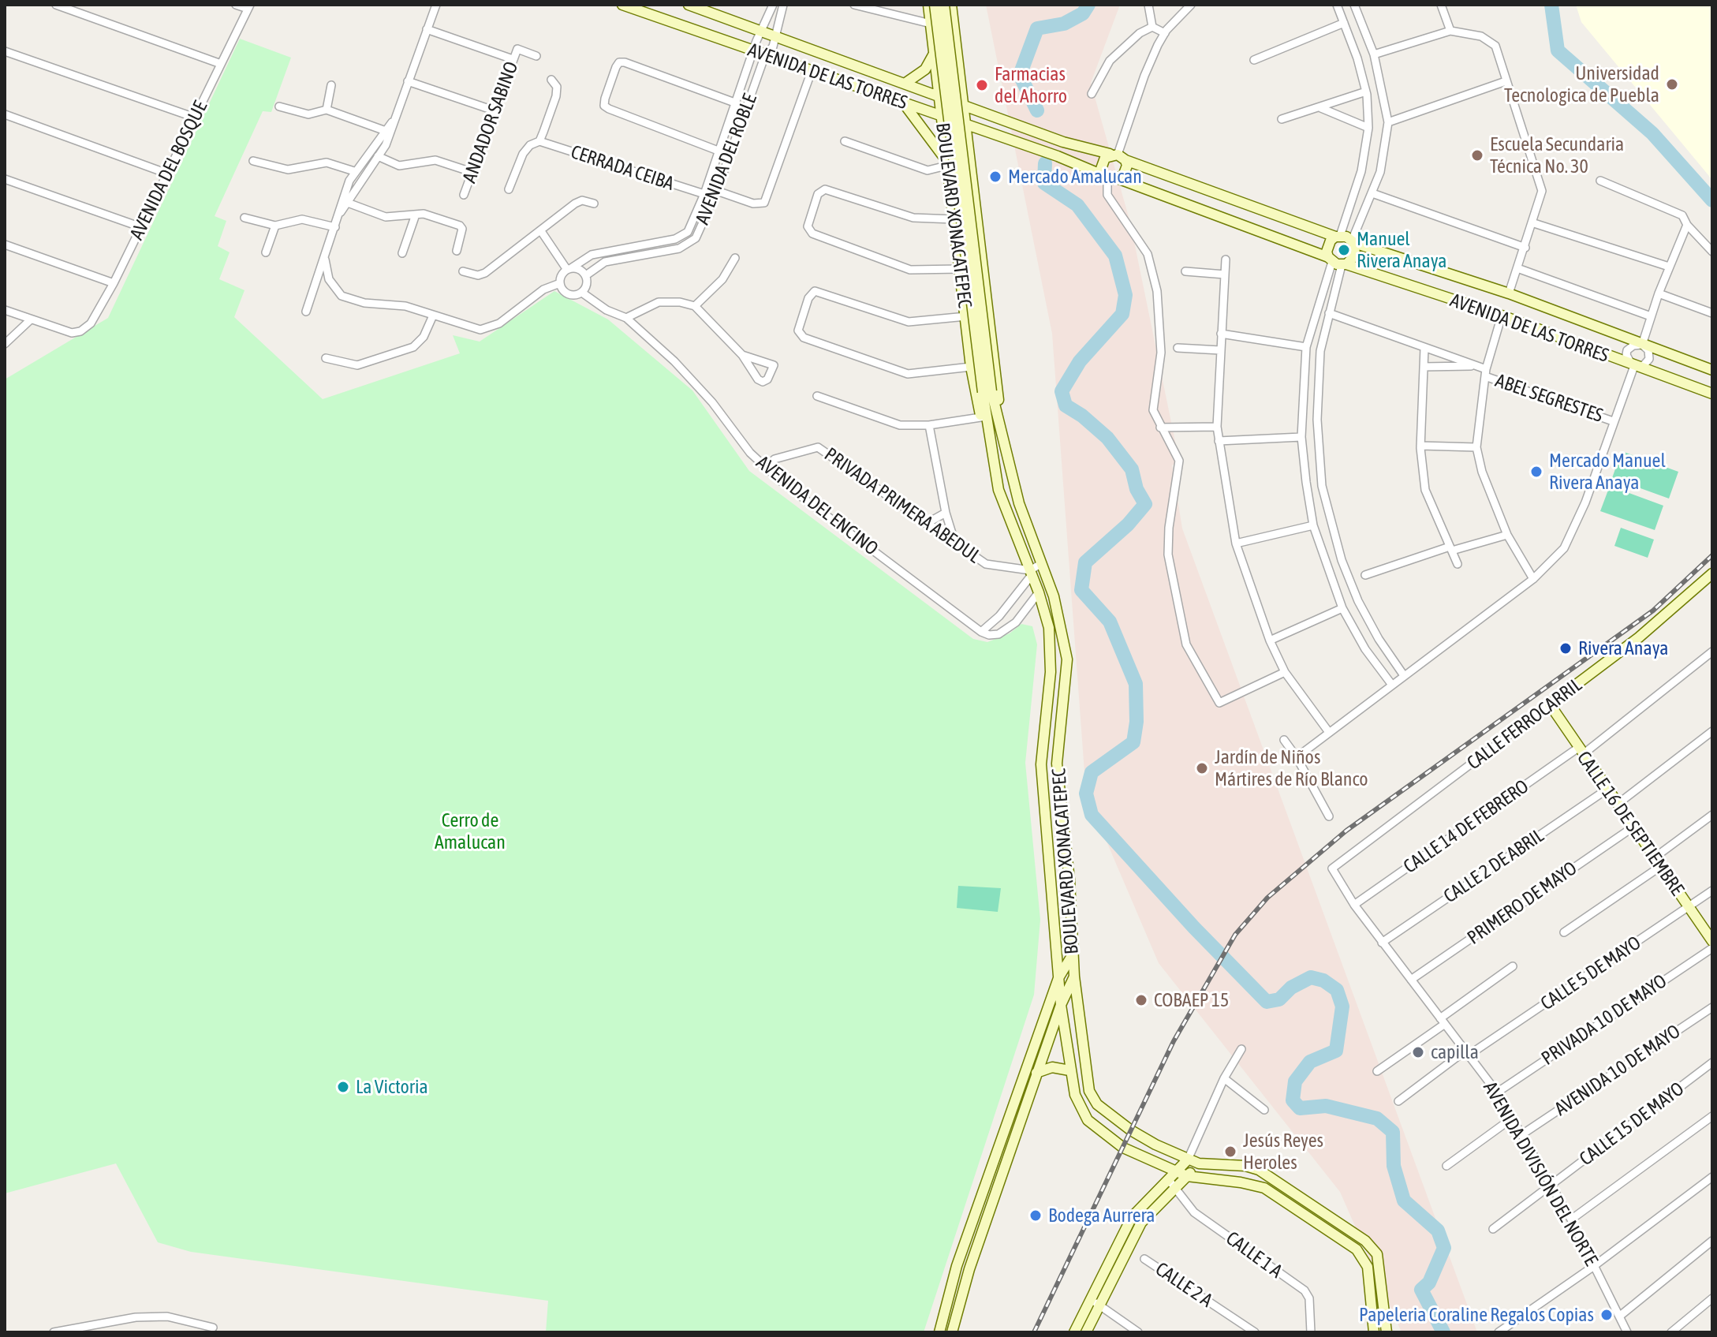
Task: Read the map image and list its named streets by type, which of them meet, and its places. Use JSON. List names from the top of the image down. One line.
{"streets":{"street":["AVENIDA DE LAS TORRES","ANDADOR SABINO","AVENIDA DEL ROBLE","CERRADA CEIBA","AVENIDA DEL BOSQUE","BOULEVARD XONACATEPEC","ABEL SEGRESTES","AVENIDA DEL ENCINO","PRIVADA PRIMERA ABEDUL","CALLE FERROCARRIL","CALLE 16 DE SEPTIEMBRE","CALLE 14 DE FEBRERO","CALLE 2 DE ABRIL","PRIMERO DE MAYO","CALLE 5 DE MAYO","PRIVADA 10 DE MAYO","AVENIDA 10 DE MAYO","CALLE 15 DE MAYO","AVENIDA DIVISIÓN DEL NORTE","CALLE 1 A","CALLE 2 A"]},"crossings":[["AVENIDA DE LAS TORRES","AVENIDA DEL ROBLE"],["AVENIDA DE LAS TORRES","BOULEVARD XONACATEPEC"],["AVENIDA DEL ROBLE","CERRADA CEIBA"],["AVENIDA DEL ROBLE","AVENIDA DEL ENCINO"],["BOULEVARD XONACATEPEC","PRIVADA PRIMERA ABEDUL"],["AVENIDA DEL ENCINO","PRIVADA PRIMERA ABEDUL"],["CALLE FERROCARRIL","CALLE 16 DE SEPTIEMBRE"],["CALLE FERROCARRIL","AVENIDA DIVISIÓN DEL NORTE"],["CALLE 16 DE SEPTIEMBRE","CALLE 14 DE FEBRERO"],["CALLE 16 DE SEPTIEMBRE","CALLE 2 DE ABRIL"],["CALLE 16 DE SEPTIEMBRE","PRIMERO DE MAYO"],["CALLE 16 DE SEPTIEMBRE","CALLE 5 DE MAYO"],["CALLE 14 DE FEBRERO","AVENIDA DIVISIÓN DEL NORTE"],["CALLE 2 DE ABRIL","AVENIDA DIVISIÓN DEL NORTE"],["PRIMERO DE MAYO","AVENIDA DIVISIÓN DEL NORTE"],["CALLE 5 DE MAYO","AVENIDA DIVISIÓN DEL NORTE"],["PRIVADA 10 DE MAYO","AVENIDA DIVISIÓN DEL NORTE"],["AVENIDA 10 DE MAYO","AVENIDA DIVISIÓN DEL NORTE"],["CALLE 15 DE MAYO","AVENIDA DIVISIÓN DEL NORTE"]],"parks":["Cerro de Amalucan"],"places":["Universidad Tecnologica de Puebla","Farmacias del Ahorro","Escuela Secundaria Técnica No. 30","Mercado Amalucan","Manuel Rivera Anaya","Mercado Manuel Rivera Anaya","Rivera Anaya","Jardín de Niños Mártires de Río Blanco","COBAEP 15","capilla","La Victoria","Jesús Reyes Heroles","Bodega Aurrera","Papeleria Coraline Regalos Copias"]}
